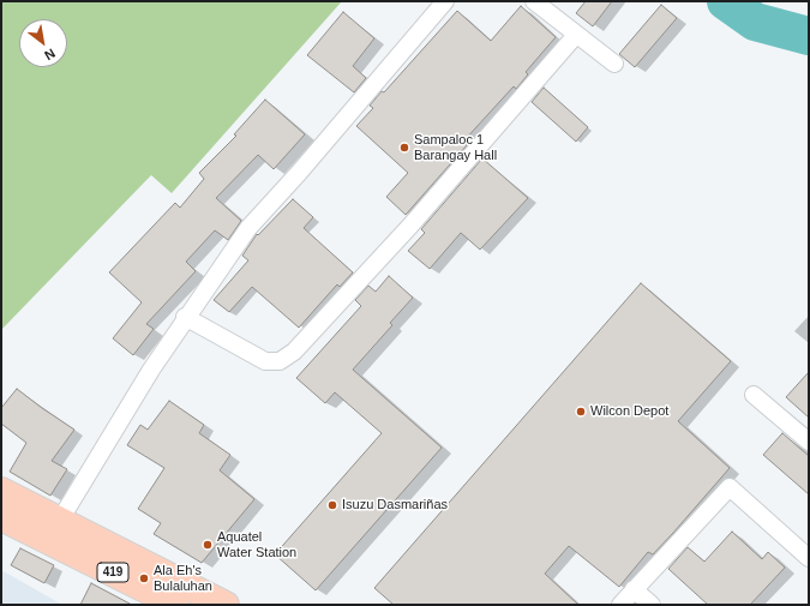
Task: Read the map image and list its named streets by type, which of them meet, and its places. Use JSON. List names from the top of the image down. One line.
{"streets":{"main road":["419"]},"places":["Sampaloc 1 Barangay Hall","Wilcon Depot","Isuzu Dasmariñas","Aquatel Water Station","Ala Eh's Bulaluhan"],"north":"bottom right"}
